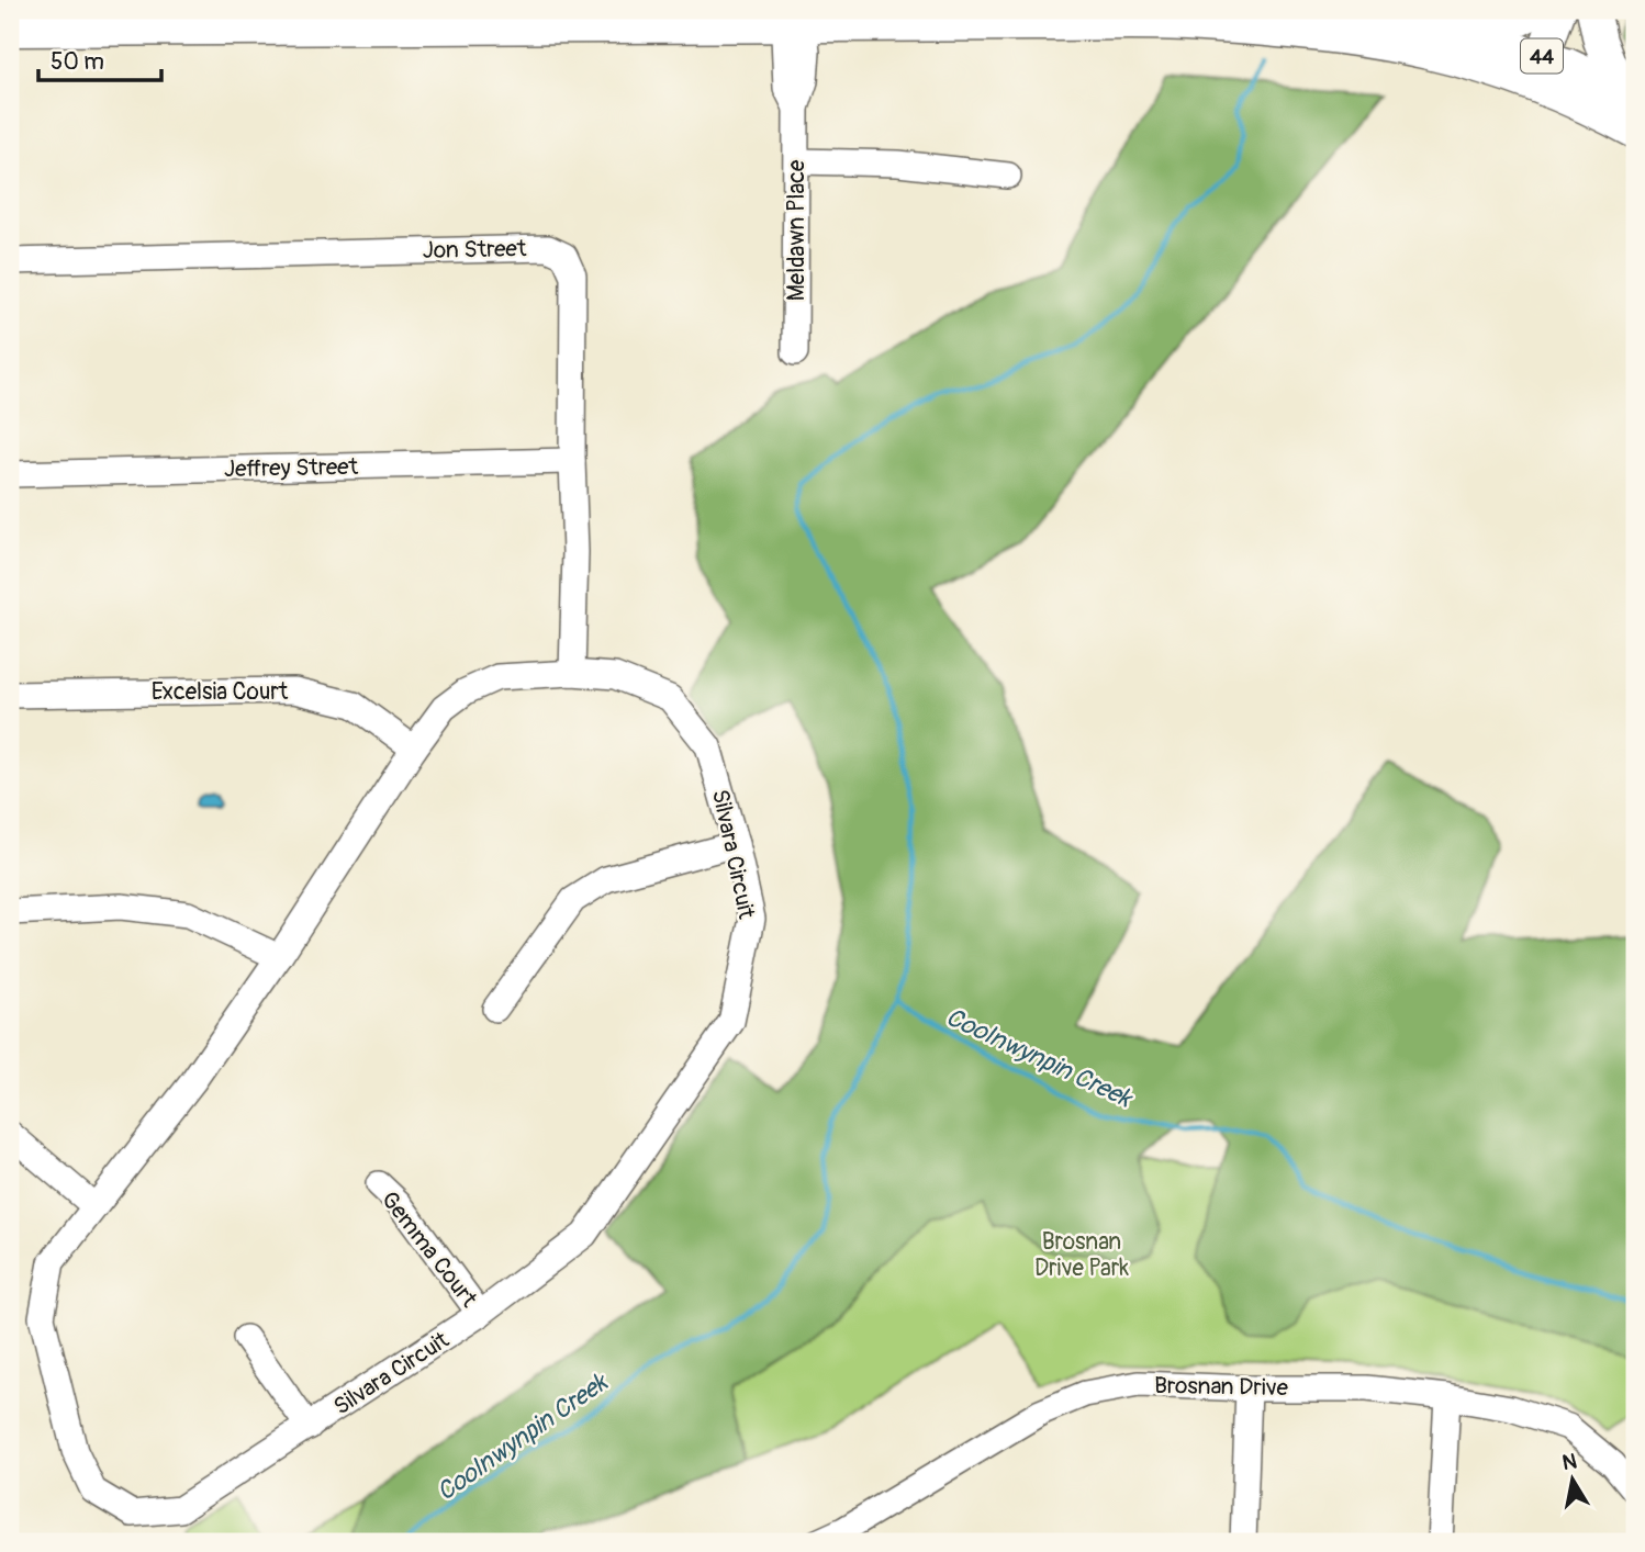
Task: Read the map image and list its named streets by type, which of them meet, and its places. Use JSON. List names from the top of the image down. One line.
{"streets":{"main road":["44"],"street":["Meldawn Place","Jon Street","Jeffrey Street","Excelsia Court","Silvara Circuit","Gemma Court","Brosnan Drive"]},"crossings":[["44","Meldawn Place"],["Jon Street","Jeffrey Street"],["Jon Street","Silvara Circuit"],["Excelsia Court","Silvara Circuit"],["Silvara Circuit","Gemma Court"]],"water":["Coolnwynpin Creek"],"parks":["Brosnan Drive Park"],"scale_bar":"50 m","north":"top"}
